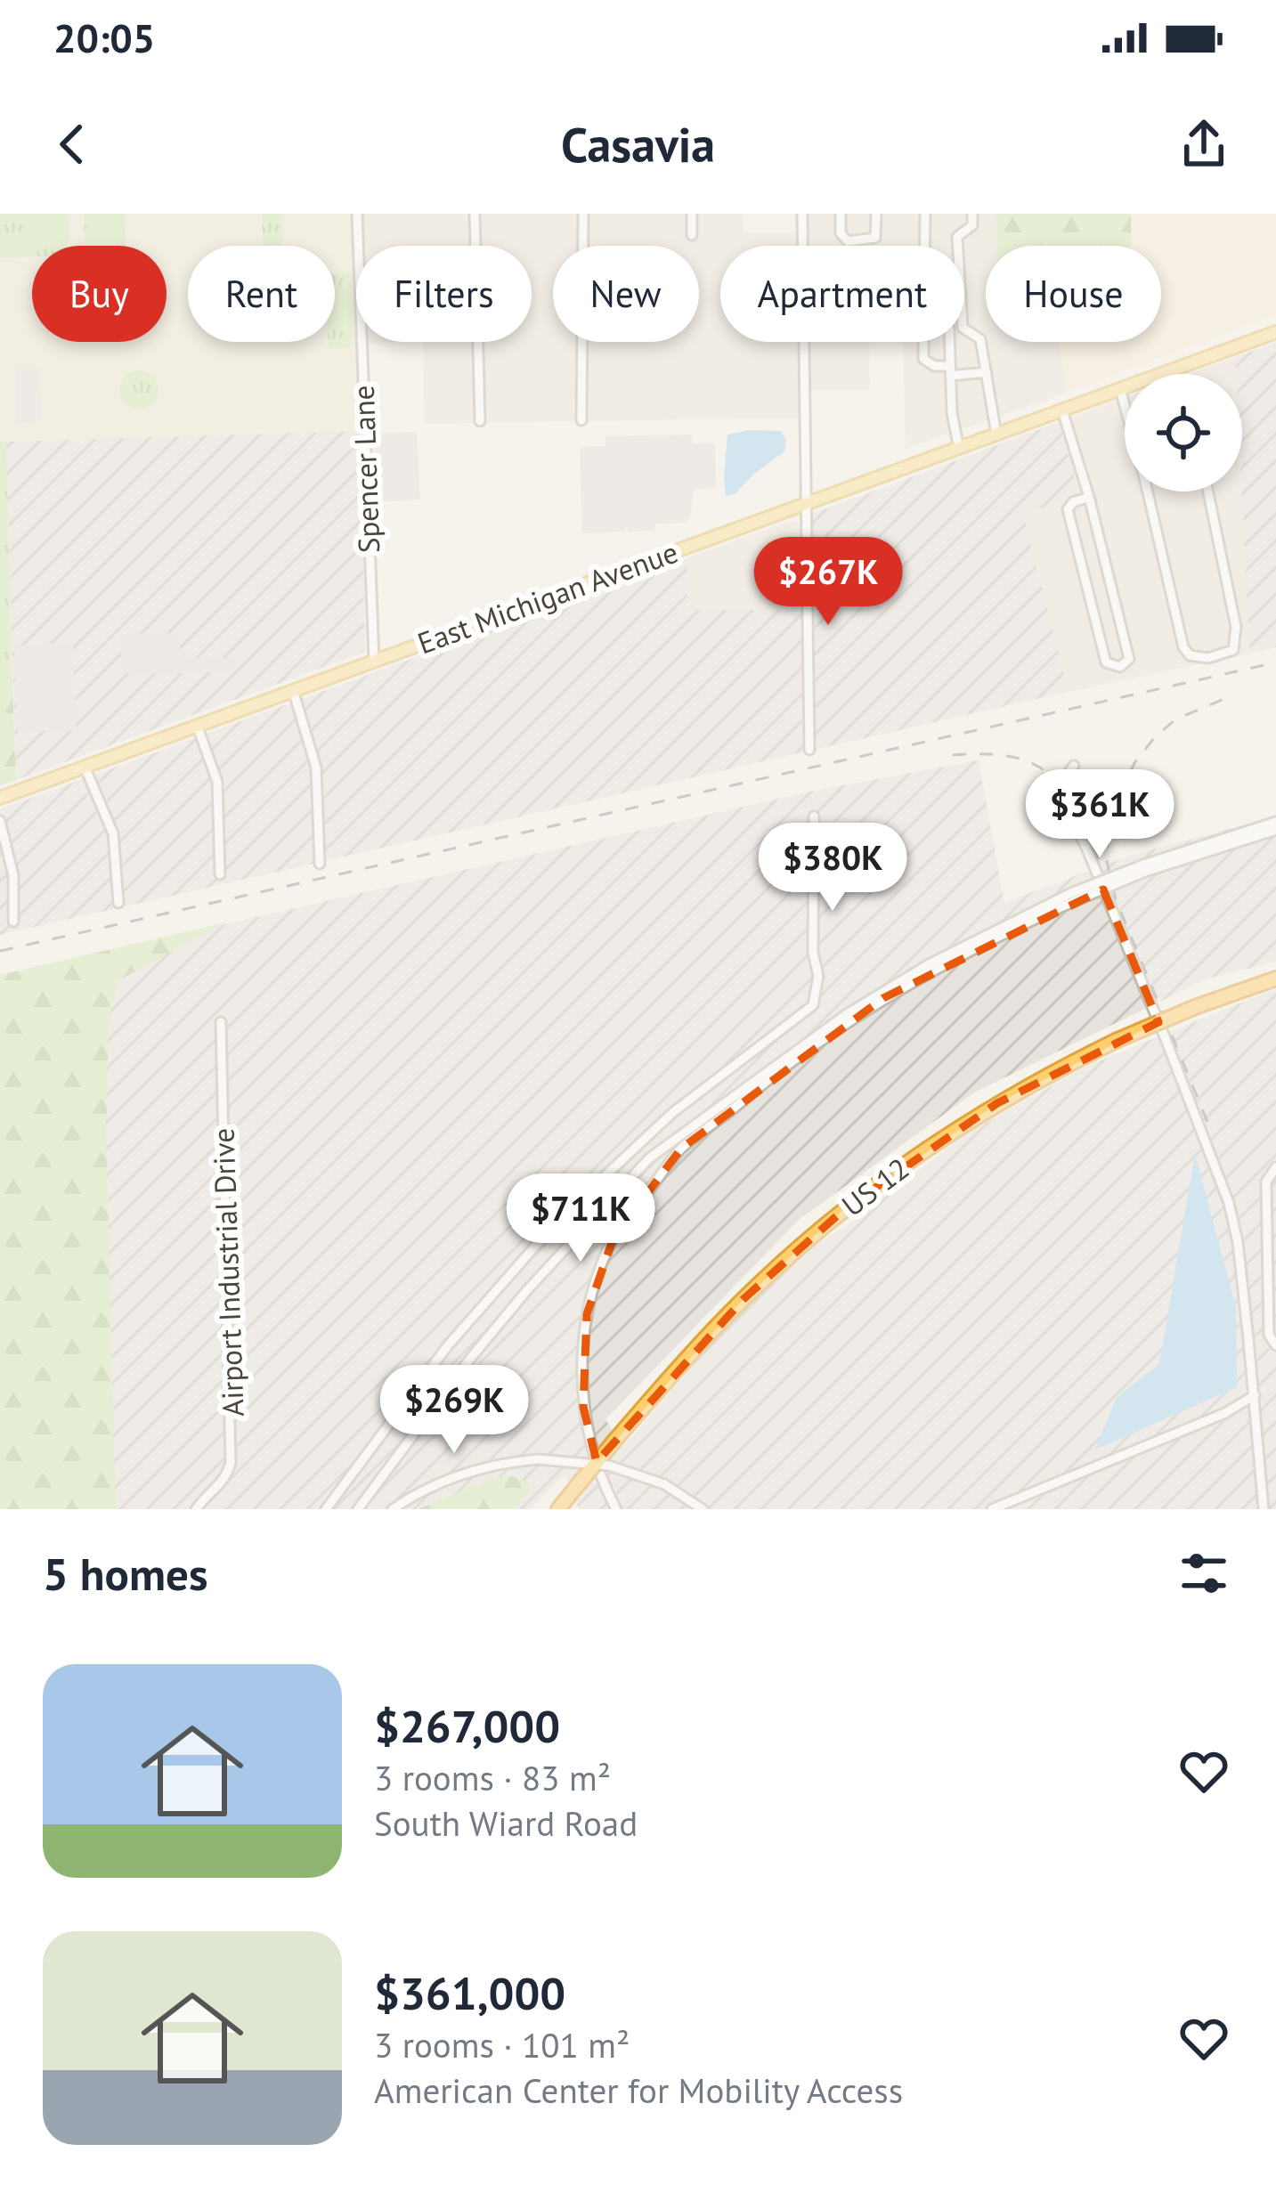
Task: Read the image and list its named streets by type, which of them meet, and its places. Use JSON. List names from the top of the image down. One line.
{"streets":{"highway":["US 12"],"main road":["East Michigan Avenue"],"street":["Spencer Lane","Airport Industrial Drive"]},"crossings":[["Spencer Lane","East Michigan Avenue"]],"page":{"status":"20:05","header":"Casavia","chip":["Buy","Rent","Filters","New","Apartment","House"],"price":["$267K","$361K","$380K","$711K","$269K"],"heading":"5 homes","list":[{"name":"$267,000","note":"3 rooms · 83 m² · South Wiard Road"},{"name":"$361,000","note":"3 rooms · 101 m² · American Center for Mobility Access"}]}}
